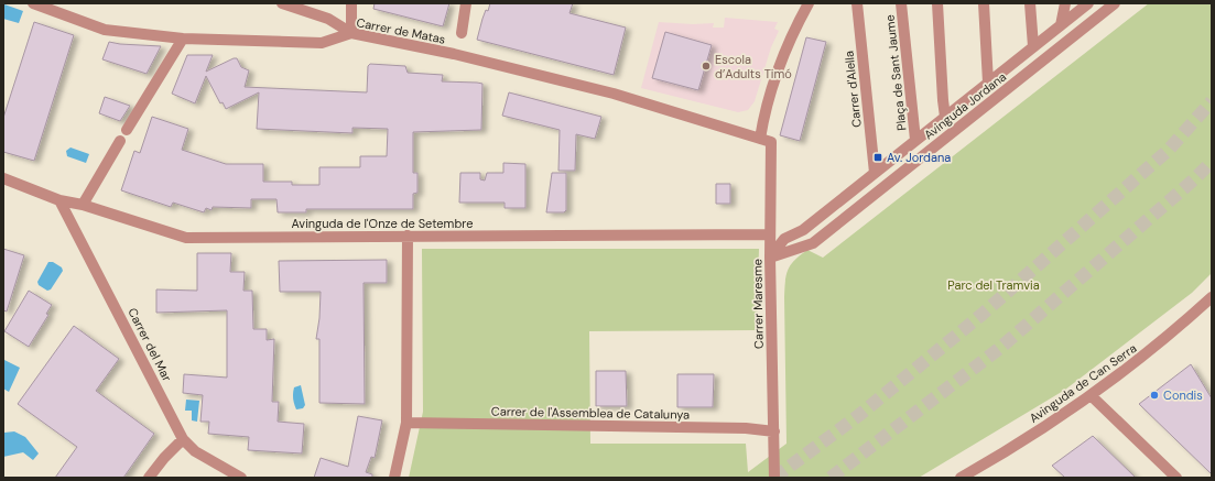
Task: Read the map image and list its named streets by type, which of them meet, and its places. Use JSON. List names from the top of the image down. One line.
{"streets":{"street":["Carrer de Matas","Plaça de Sant Jaume","Carrer d'Alella","Avinguda Jordana","Avinguda de l'Onze de Setembre","Carrer Maresme","Carrer del Mar","Avinguda de Can Serra","Carrer de l'Assemblea de Catalunya"]},"crossings":[["Carrer de Matas","Carrer Maresme"],["Plaça de Sant Jaume","Avinguda Jordana"],["Carrer d'Alella","Avinguda Jordana"],["Avinguda Jordana","Carrer Maresme"],["Avinguda de l'Onze de Setembre","Carrer Maresme"],["Avinguda de l'Onze de Setembre","Carrer del Mar"],["Carrer Maresme","Carrer de l'Assemblea de Catalunya"]],"parks":["Parc del Tramvia"],"places":{"other":["Escola d’Adults Timó","Condis"],"transit":["Av. Jordana"]}}
